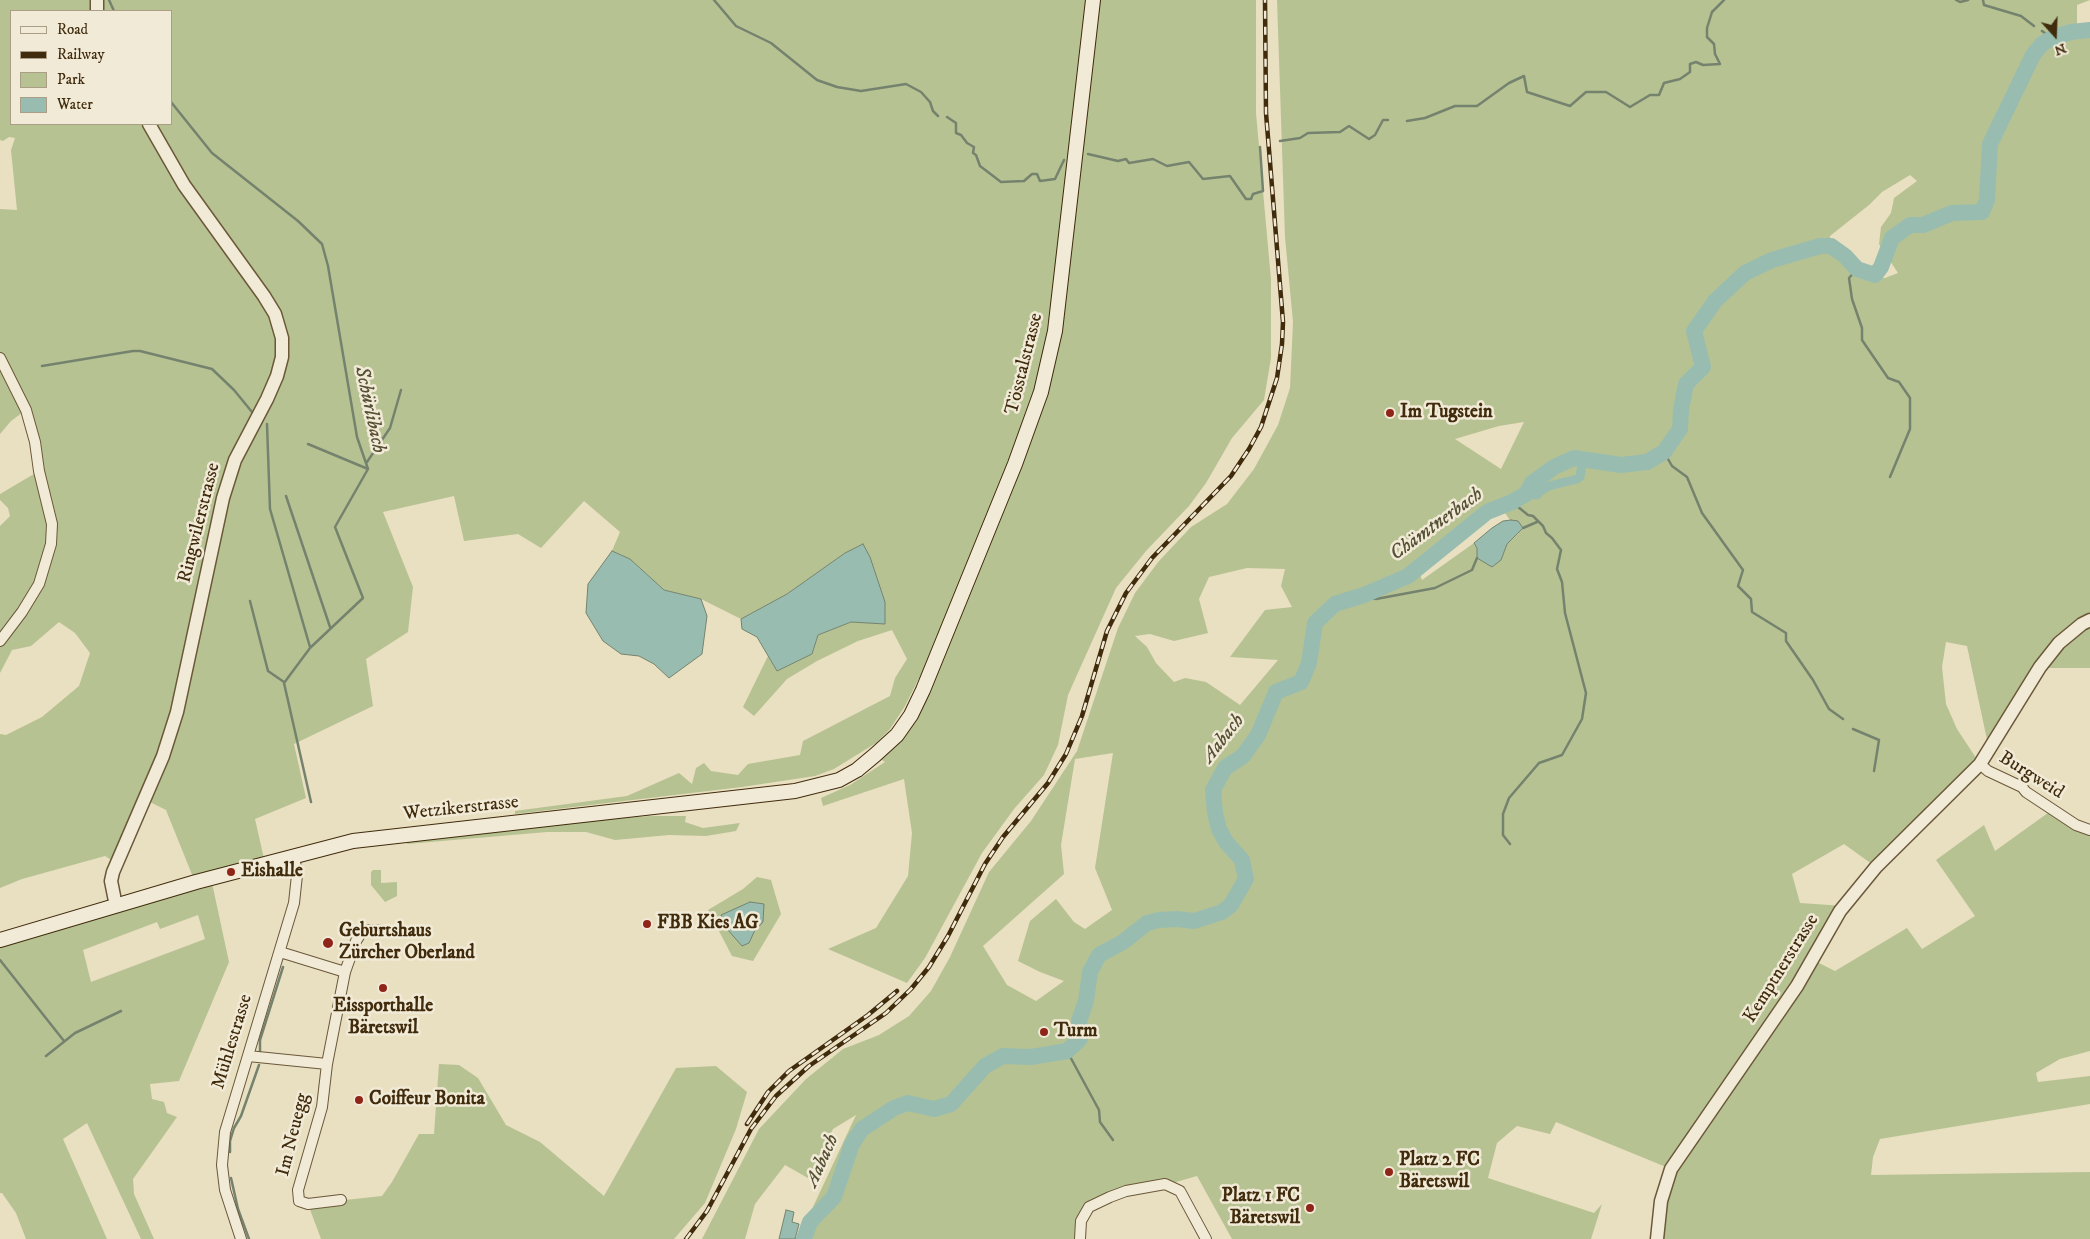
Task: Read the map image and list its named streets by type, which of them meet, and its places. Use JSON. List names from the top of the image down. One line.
{"streets":{"main road":["Tösstalstrasse","Wetzikerstrasse"],"street":["Ringwilerstrasse","Burgweid","Kemptnerstrasse","Mühlestrasse","Im Neuegg"]},"crossings":[["Tösstalstrasse","Wetzikerstrasse"],["Ringwilerstrasse","Wetzikerstrasse"],["Burgweid","Kemptnerstrasse"],["Wetzikerstrasse","Mühlestrasse"]],"water":["Schürlibach","Chämtnerbach","Aabach"],"places":["Im Tugstein","Eishalle","FBB Kies AG","Geburtshaus Zürcher Oberland","Eissporthalle Bäretswil","Turm","Coiffeur Bonita","Platz 2 FC Bäretswil","Platz 1 FC Bäretswil"],"legend":["Road","Railway","Park","Water"],"north":"bottom"}
